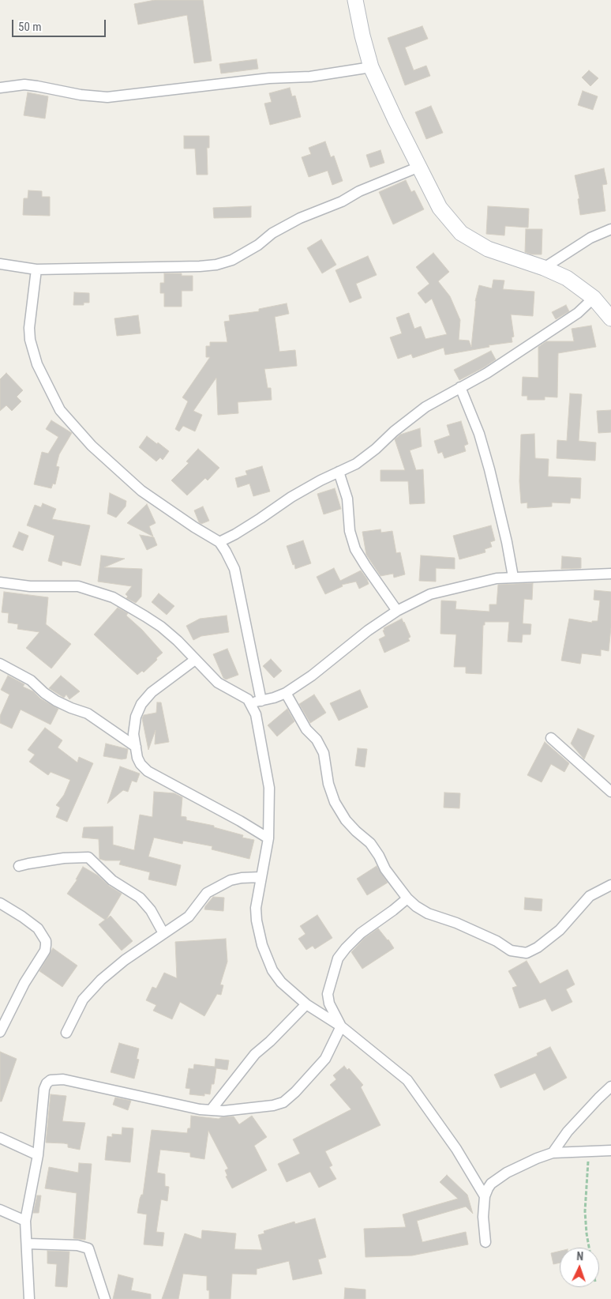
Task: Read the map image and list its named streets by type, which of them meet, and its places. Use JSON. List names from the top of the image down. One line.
{"scale_bar":"50 m","north":"top"}
